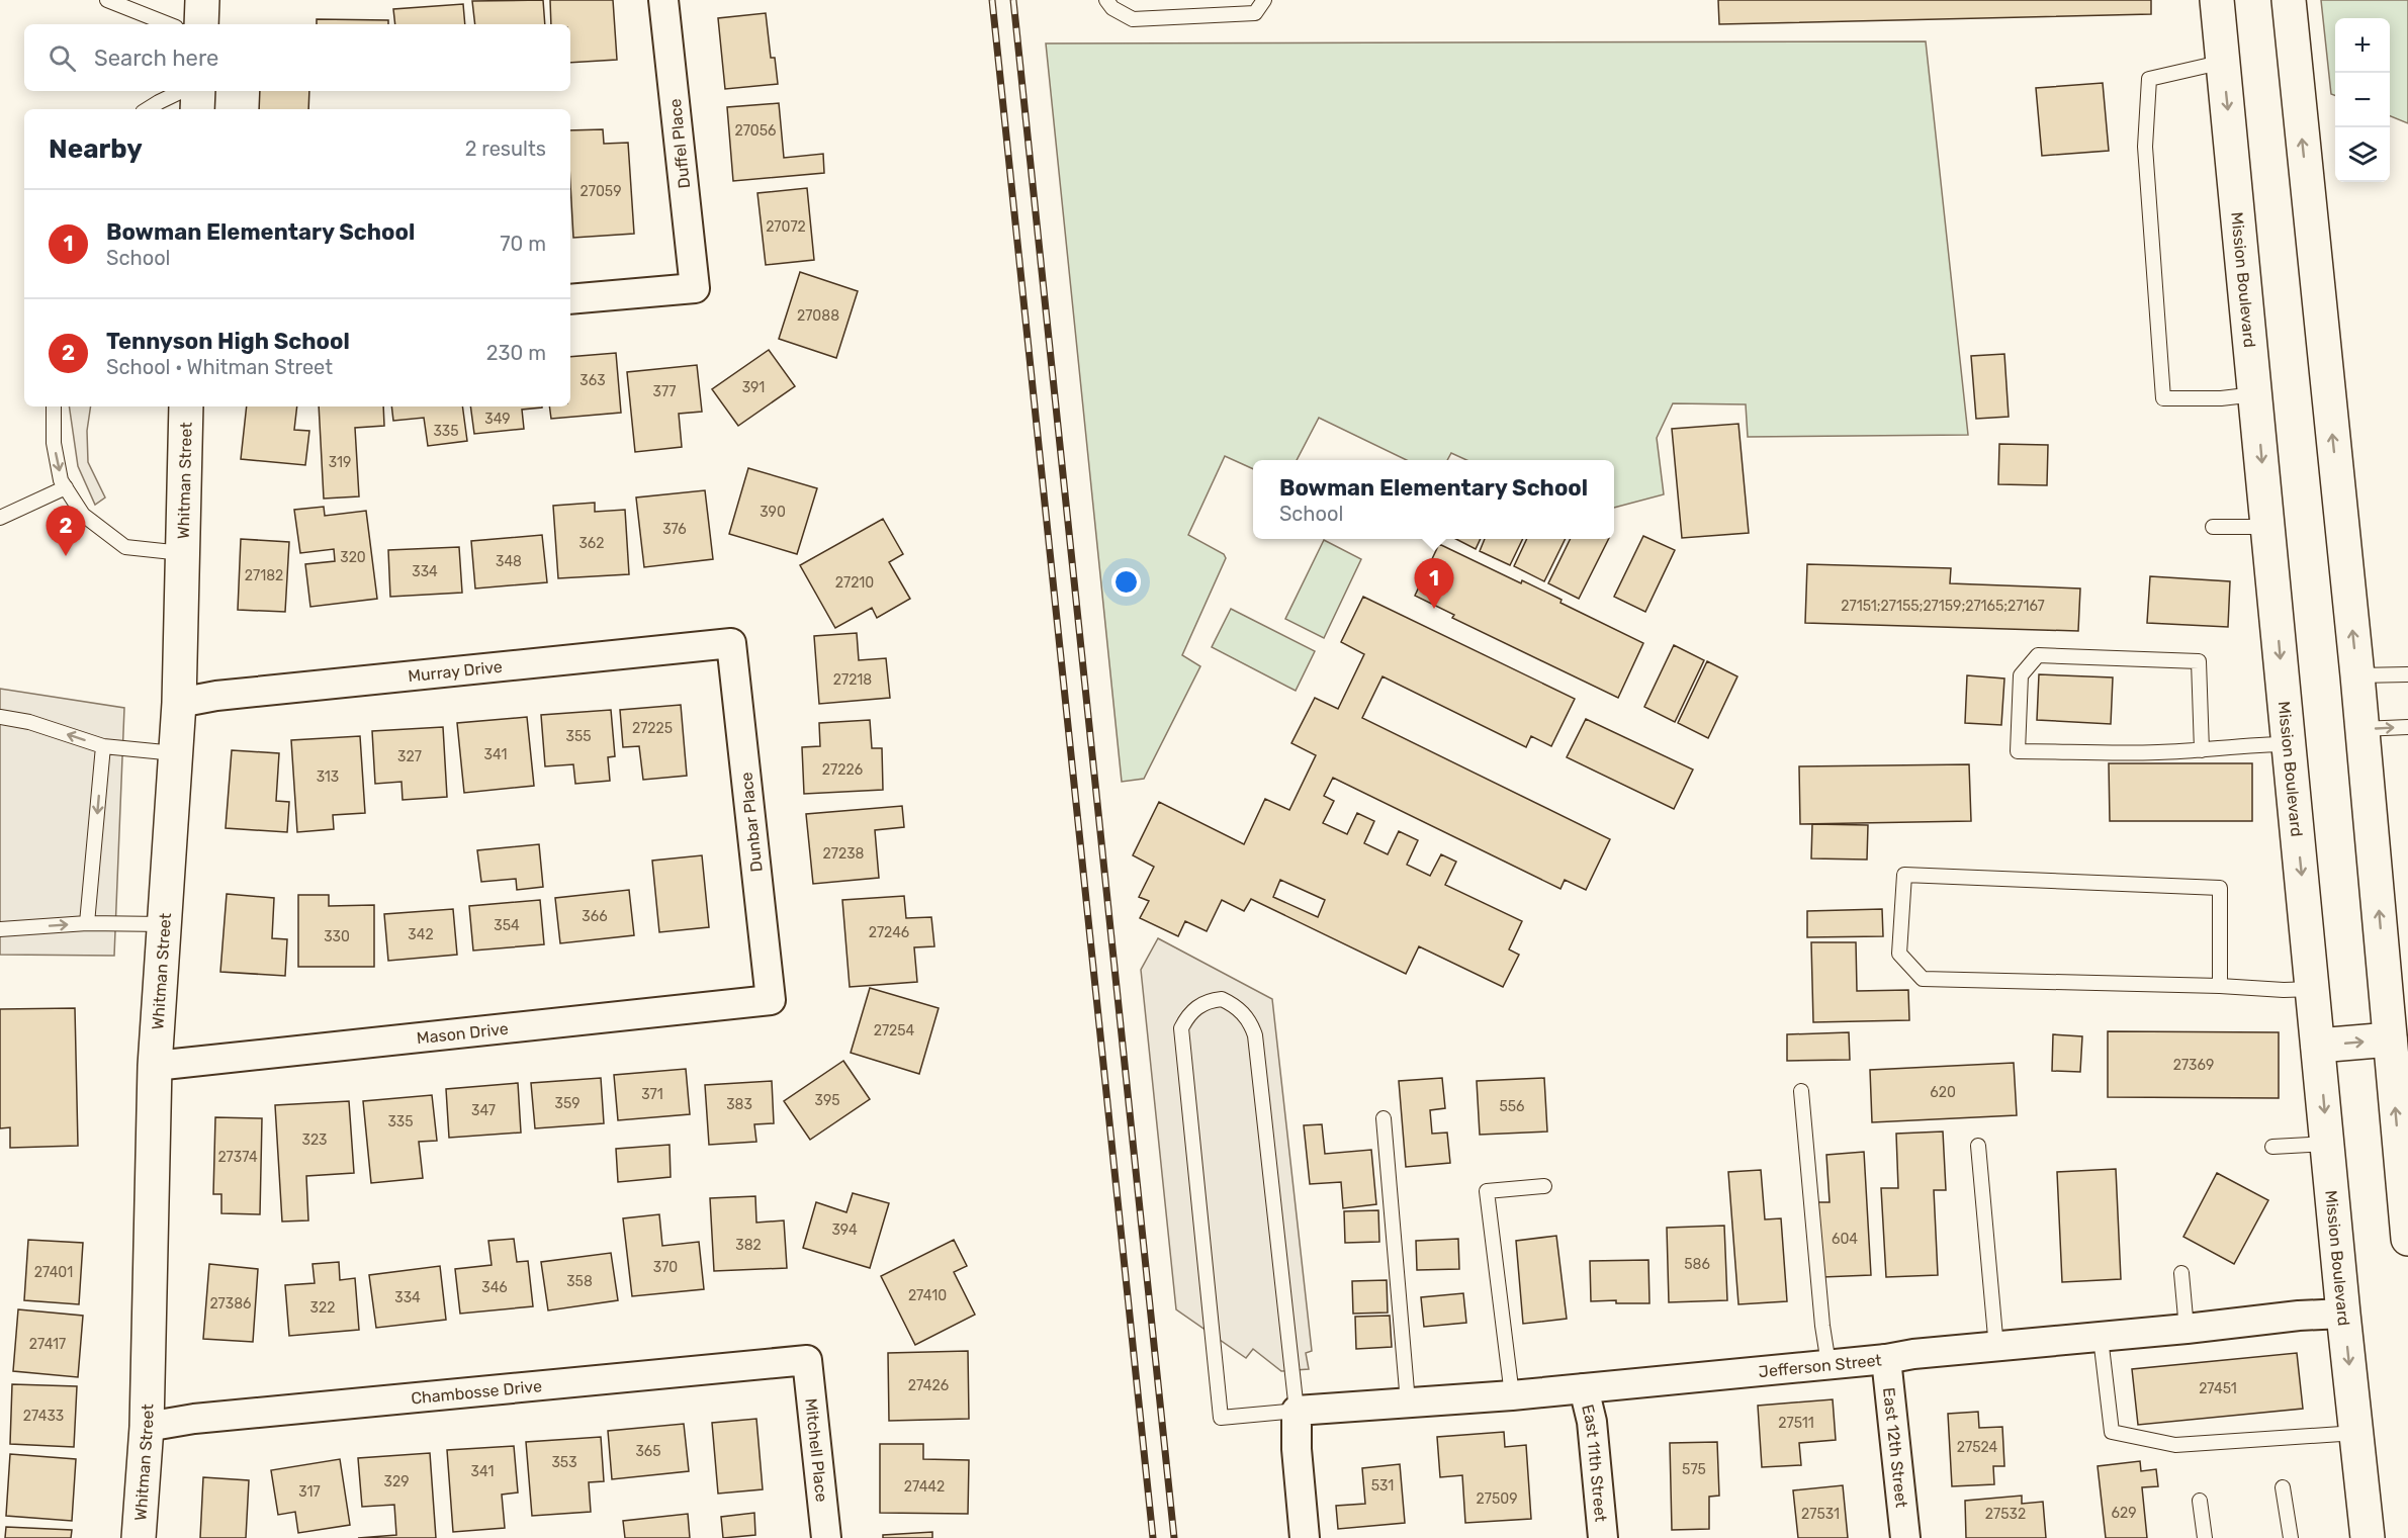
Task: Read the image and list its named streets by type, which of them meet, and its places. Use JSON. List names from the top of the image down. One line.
{"streets":{"main road":["Mission Boulevard","Whitman Street"],"street":["Duffel Place","Murray Drive","Dunbar Place","Mason Drive","Jefferson Street","Chambosse Drive","East 12th Street","Mitchell Place","East 11th Street"]},"crossings":[["Mission Boulevard","Jefferson Street"],["Whitman Street","Murray Drive"],["Whitman Street","Mason Drive"],["Whitman Street","Chambosse Drive"],["Murray Drive","Dunbar Place"],["Dunbar Place","Mason Drive"],["Jefferson Street","East 12th Street"],["Jefferson Street","East 11th Street"],["Chambosse Drive","Mitchell Place"]],"house_numbers":["27056","27059","27072","27088","363","391","377","349","335","319","390","376","362","320","348","334","27182","27210","27151;27155;27159;27165;27167","27218","27225","355","341","327","27226","313","27238","366","354","27246","342","330","27254","27369","620","371","395","359","383","556","347","335","323","27374","394","604","382","586","370","27401","358","346","27410","334","27386","322","27417","27426","27451","27433","27511","27524","365","353","575","341","329","531","27442","317","27509","629","27531","27532"],"page":{"map_buttons":["+","−"],"search":"Search here","heading":["Nearby","2 results"],"list":[{"mark":"1","name":"Bowman Elementary School","note":"School","value":"70 m"},{"mark":"2","name":"Tennyson High School","note":"School · Whitman Street","value":"230 m"}],"popup":["Bowman Elementary School","School"],"pins":["2","1"]}}
